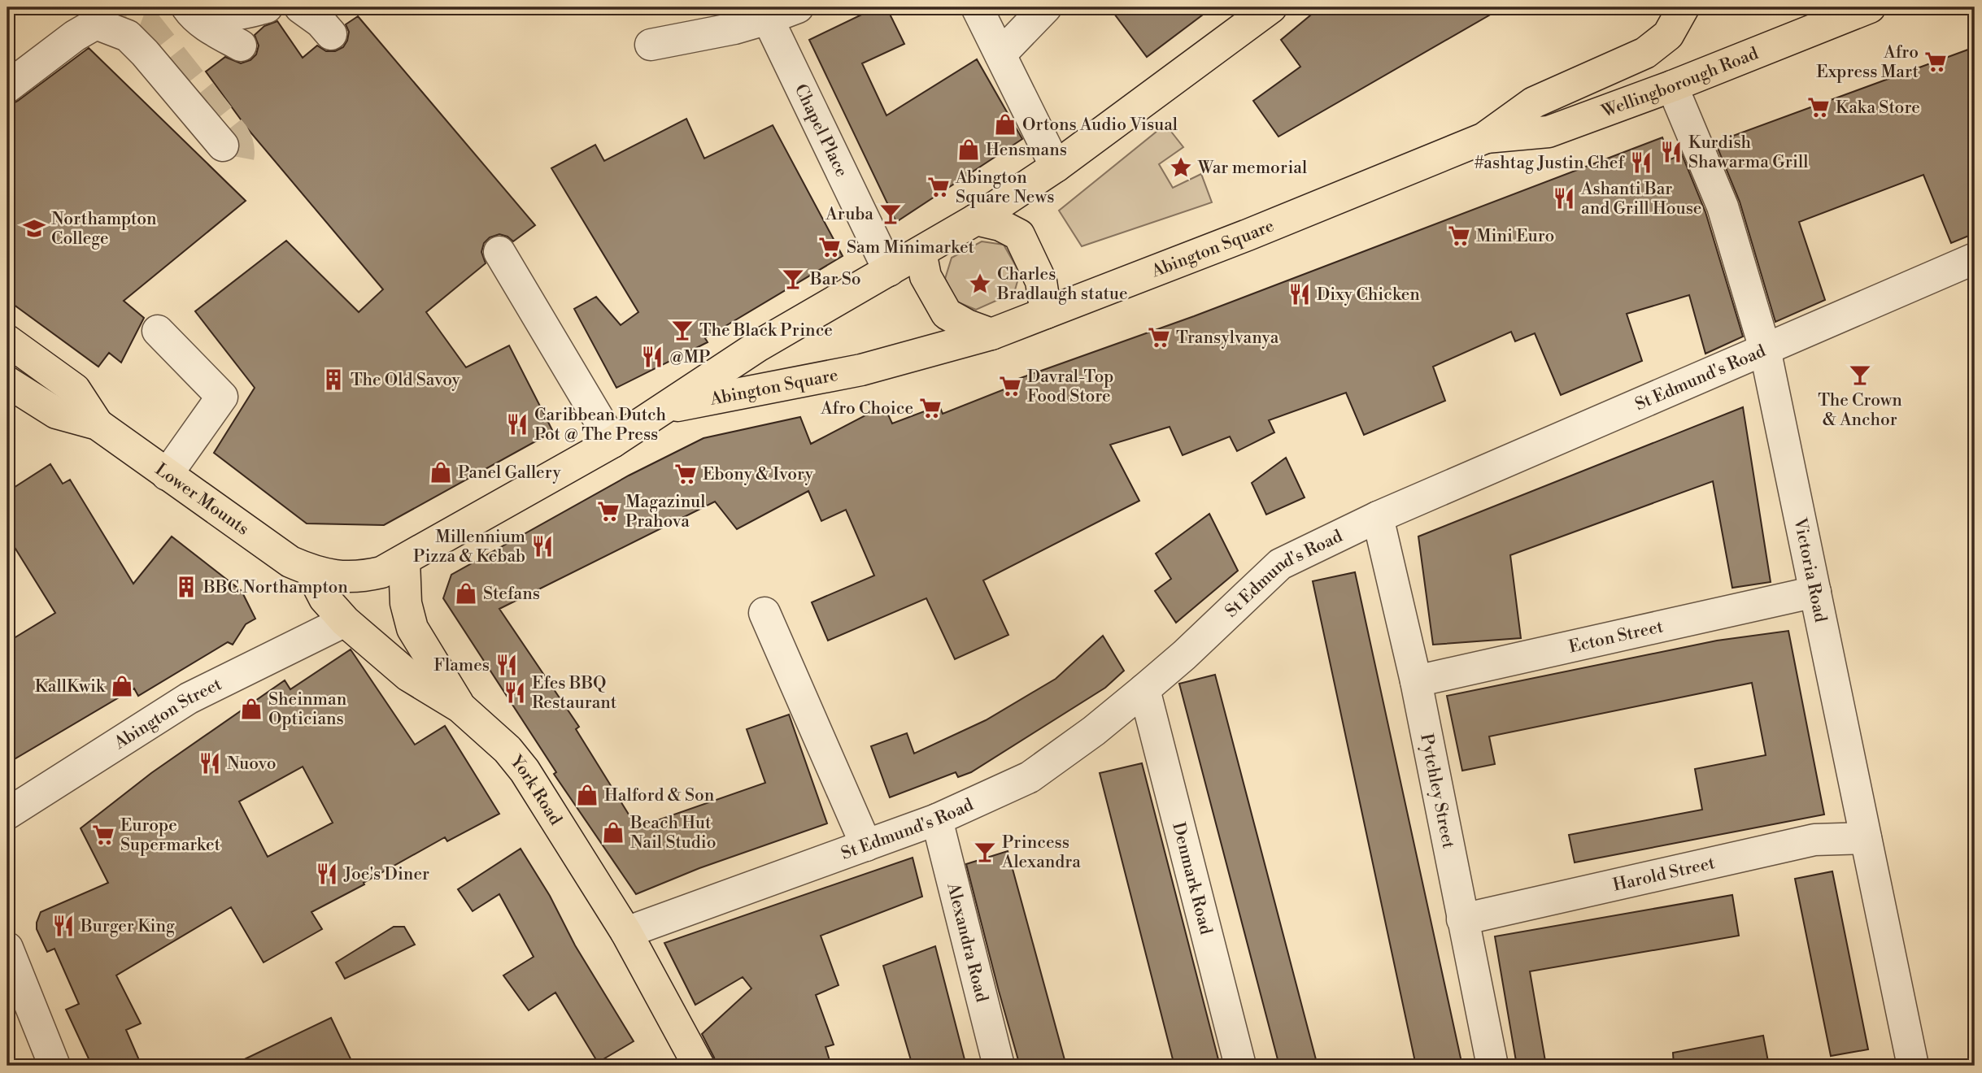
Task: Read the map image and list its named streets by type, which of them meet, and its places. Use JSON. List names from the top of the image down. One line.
{"streets":{"main road":["Wellingborough Road","Abington Square","Lower Mounts","York Road"],"street":["Chapel Place","St Edmund's Road","Victoria Road","Ecton Street","Abington Street","Pytchley Street","Harold Street","Denmark Road","Alexandra Road"]},"crossings":[["Wellingborough Road","Abington Square"],["Wellingborough Road","Victoria Road"],["Chapel Place","Abington Square"],["Abington Square","Lower Mounts"],["Abington Square","York Road"],["St Edmund's Road","Victoria Road"],["St Edmund's Road","York Road"],["St Edmund's Road","Pytchley Street"],["St Edmund's Road","Denmark Road"],["St Edmund's Road","Alexandra Road"],["Lower Mounts","York Road"],["Victoria Road","Ecton Street"],["Victoria Road","Harold Street"],["Ecton Street","Pytchley Street"],["Pytchley Street","Harold Street"]],"places":{"supermarket":["Afro Express Mart","Kaka Store","Abington Square News","Mini Euro","Sam Minimarket","Transylvanya","Davral-Top Food Store","Afro Choice","Ebony & Ivory","Magazinul Prahova","Europe Supermarket"],"shop":["Ortons Audio Visual","Hensmans","Panel Gallery","Stefans","KallKwik","Sheinman Opticians","Halford & Son","Beach Hut Nail Studio"],"restaurant":["Kurdish Shawarma Grill","#ashtag Justin Chef","Ashanti Bar and Grill House","Dixy Chicken","@MP","Caribbean Dutch Pot @ The Press","Millennium Pizza & Kebab","Flames","Efes BBQ Restaurant","Nuovo","Joe's Diner","Burger King"],"place":["War memorial","Charles Bradlaugh statue"],"bar":["Aruba","Bar So","The Black Prince","The Crown & Anchor","Princess Alexandra"],"school or university":["Northampton College"],"building":["The Old Savoy","BBC Northampton"]}}
